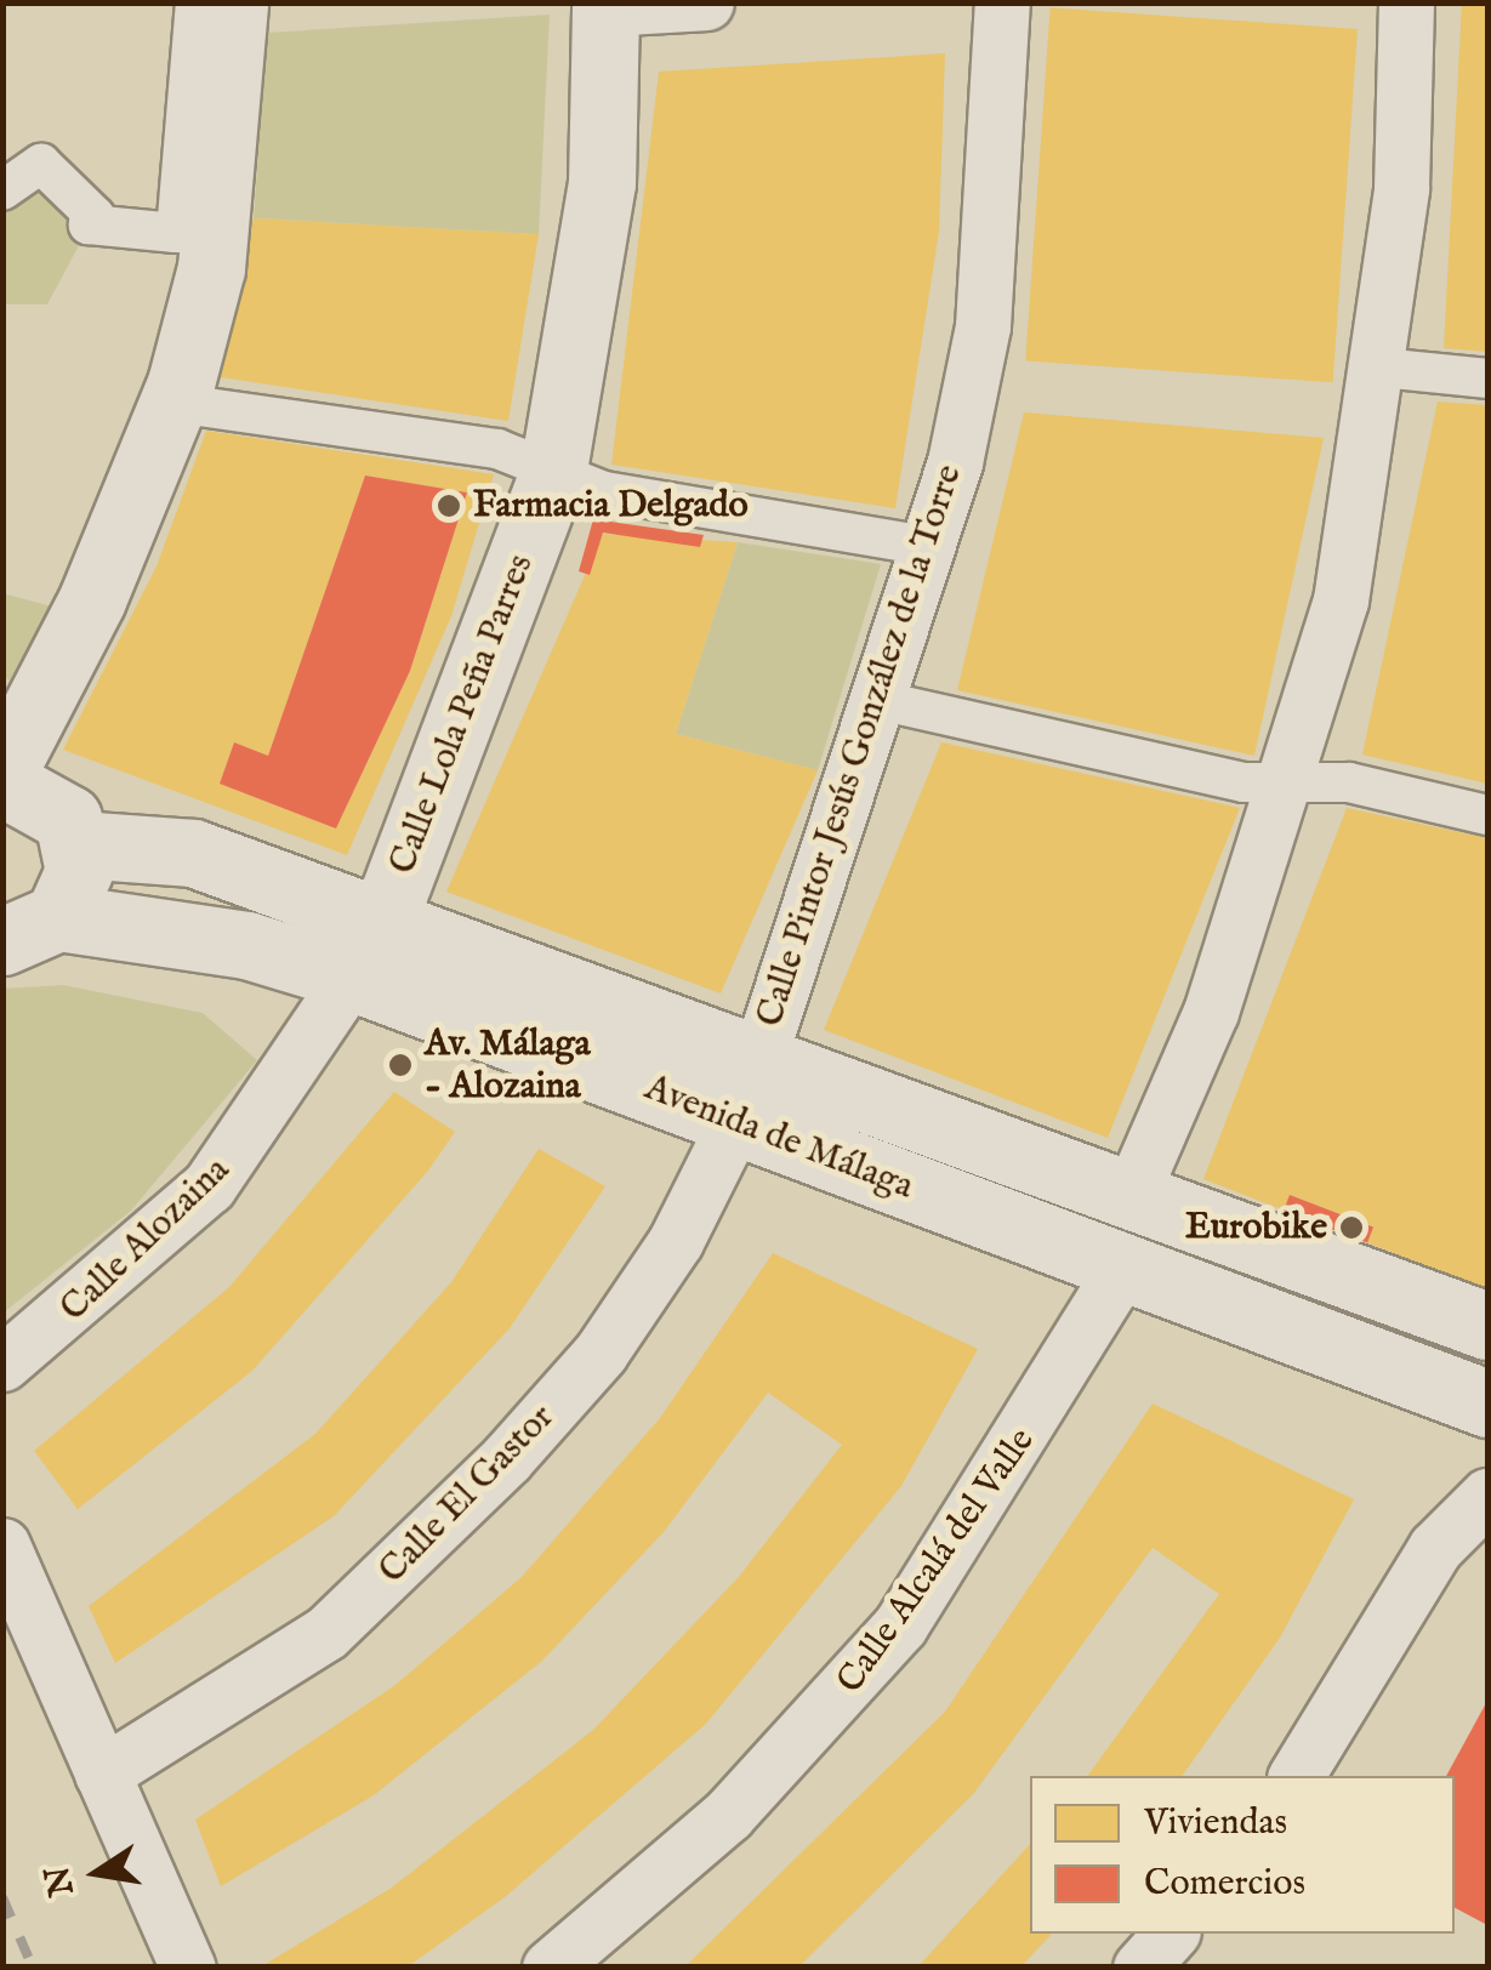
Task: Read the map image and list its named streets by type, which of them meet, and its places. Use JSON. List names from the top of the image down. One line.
{"streets":{"main road":["Calle Lola Peña Parres","Avenida de Málaga"],"street":["Calle Pintor Jesús González de la Torre","Calle Alozaina","Calle El Gastor","Calle Alcalá del Valle"]},"crossings":[["Calle Lola Peña Parres","Avenida de Málaga"],["Calle Lola Peña Parres","Calle Alozaina"],["Calle Pintor Jesús González de la Torre","Avenida de Málaga"],["Avenida de Málaga","Calle Alozaina"],["Avenida de Málaga","Calle El Gastor"],["Avenida de Málaga","Calle Alcalá del Valle"]],"places":["Farmacia Delgado","Av. Málaga - Alozaina","Eurobike"],"legend":["Viviendas","Comercios"],"north":"left"}
